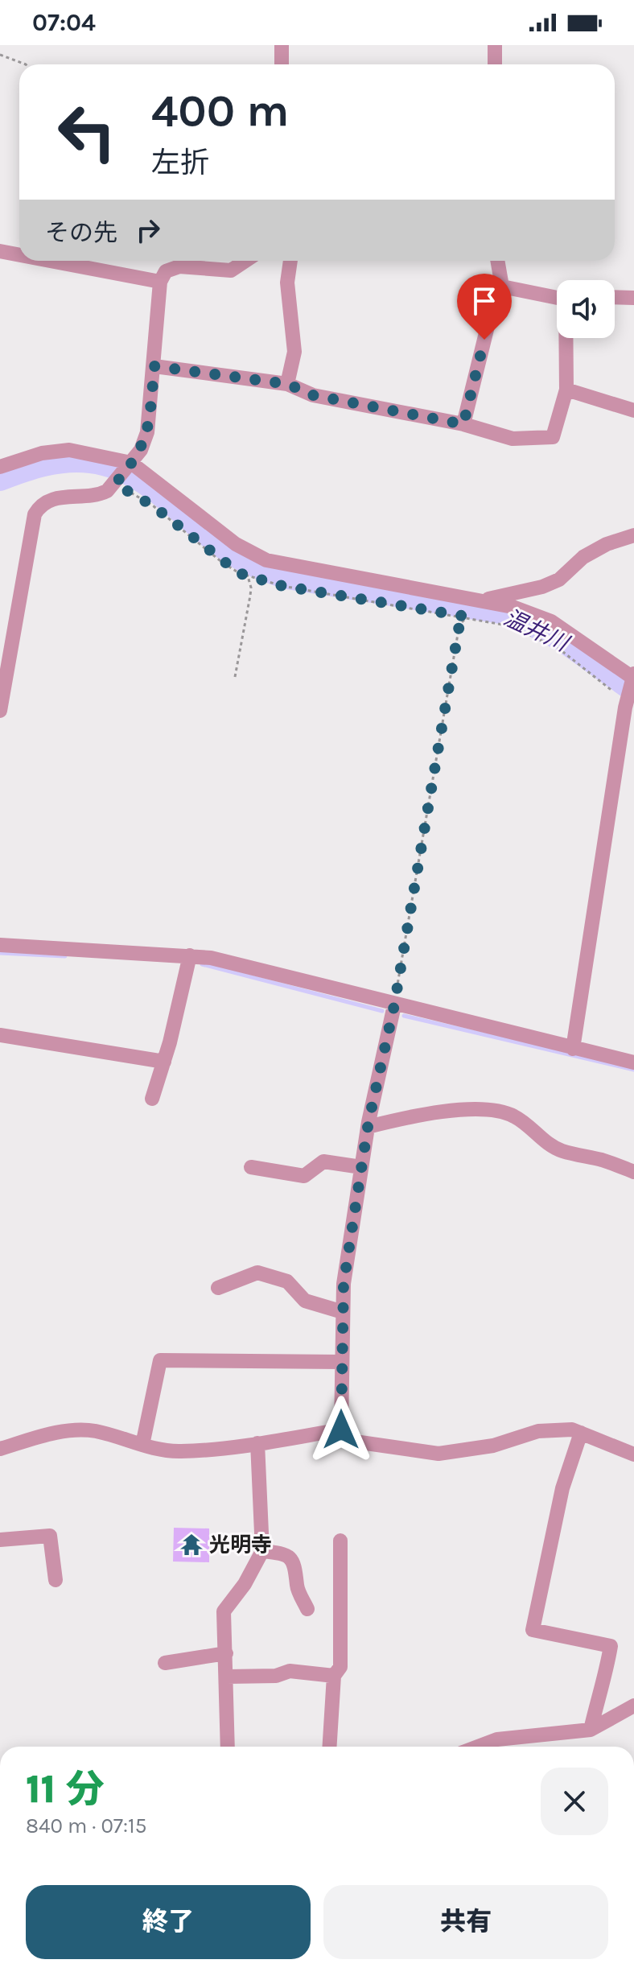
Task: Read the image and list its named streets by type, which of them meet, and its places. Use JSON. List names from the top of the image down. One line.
{"water":["温井川"],"places":{"temple":["光明寺"]},"page":{"status":"07:04","turn":["400 m","左折"],"then":"その先","heading":["11 分","840 m · 07:15"],"buttons":["終了","共有"]}}
